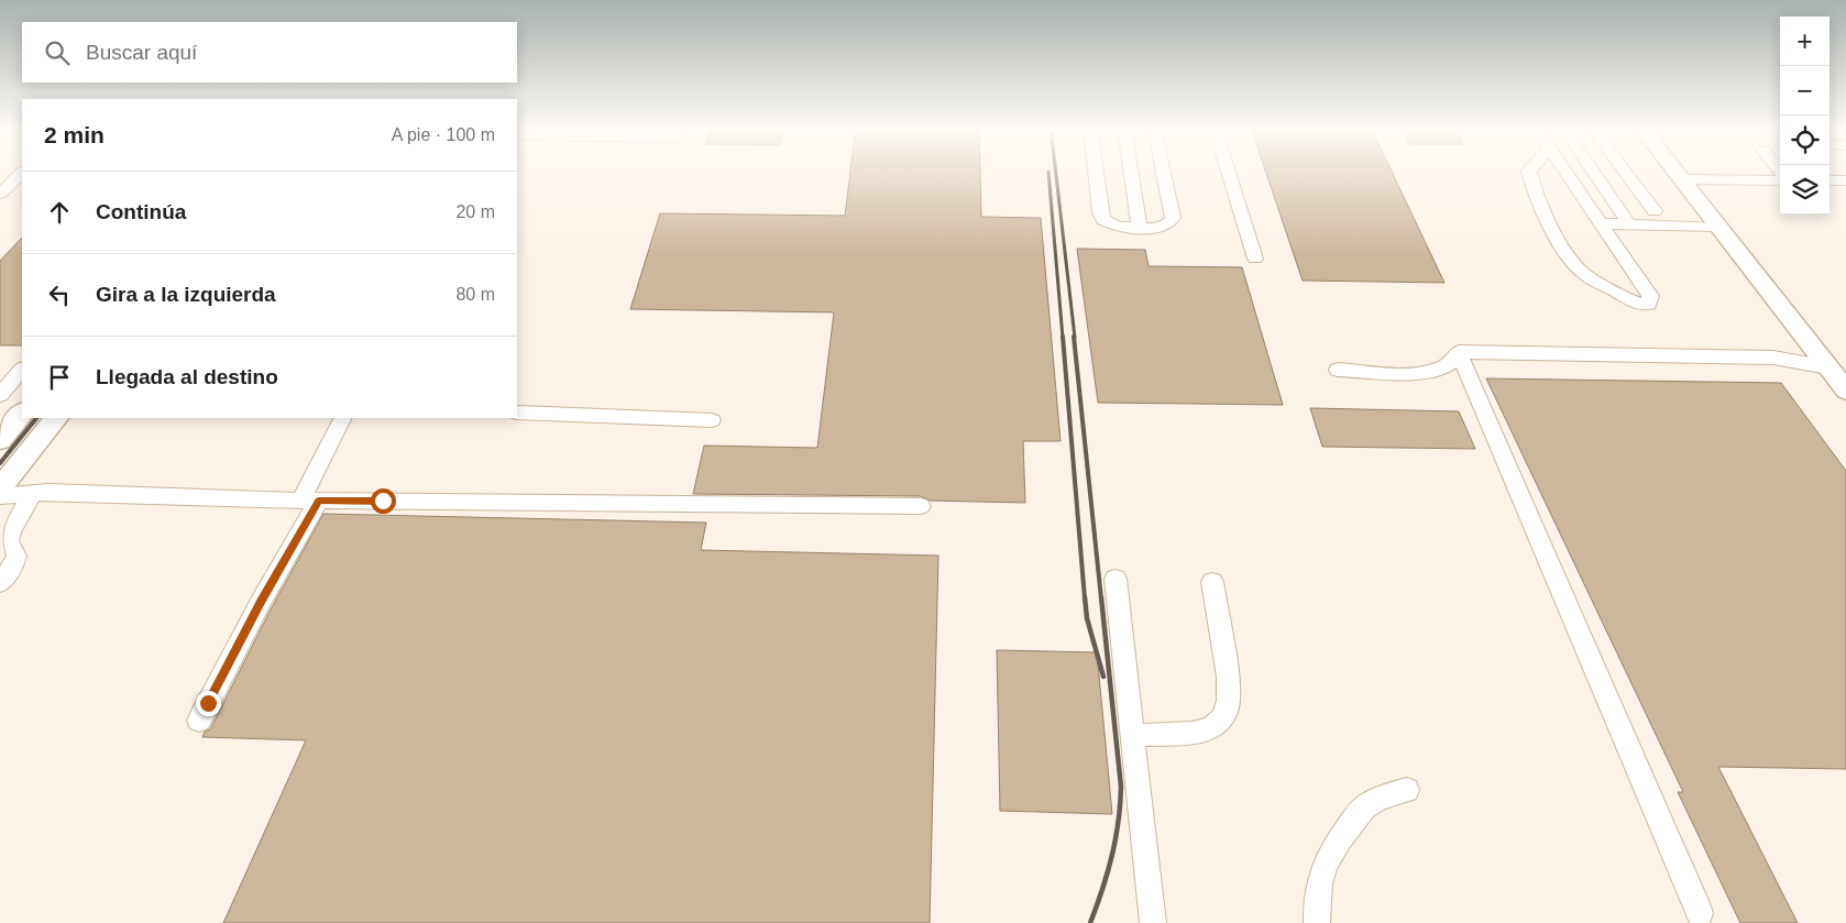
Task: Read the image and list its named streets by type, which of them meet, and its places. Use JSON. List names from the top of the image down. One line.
{"page":{"map_buttons":["+","−"],"search":"Buscar aquí","heading":["2 min","A pie · 100 m"],"list":[["Continúa","20 m"],["Gira a la izquierda","80 m"],"Llegada al destino"]}}
